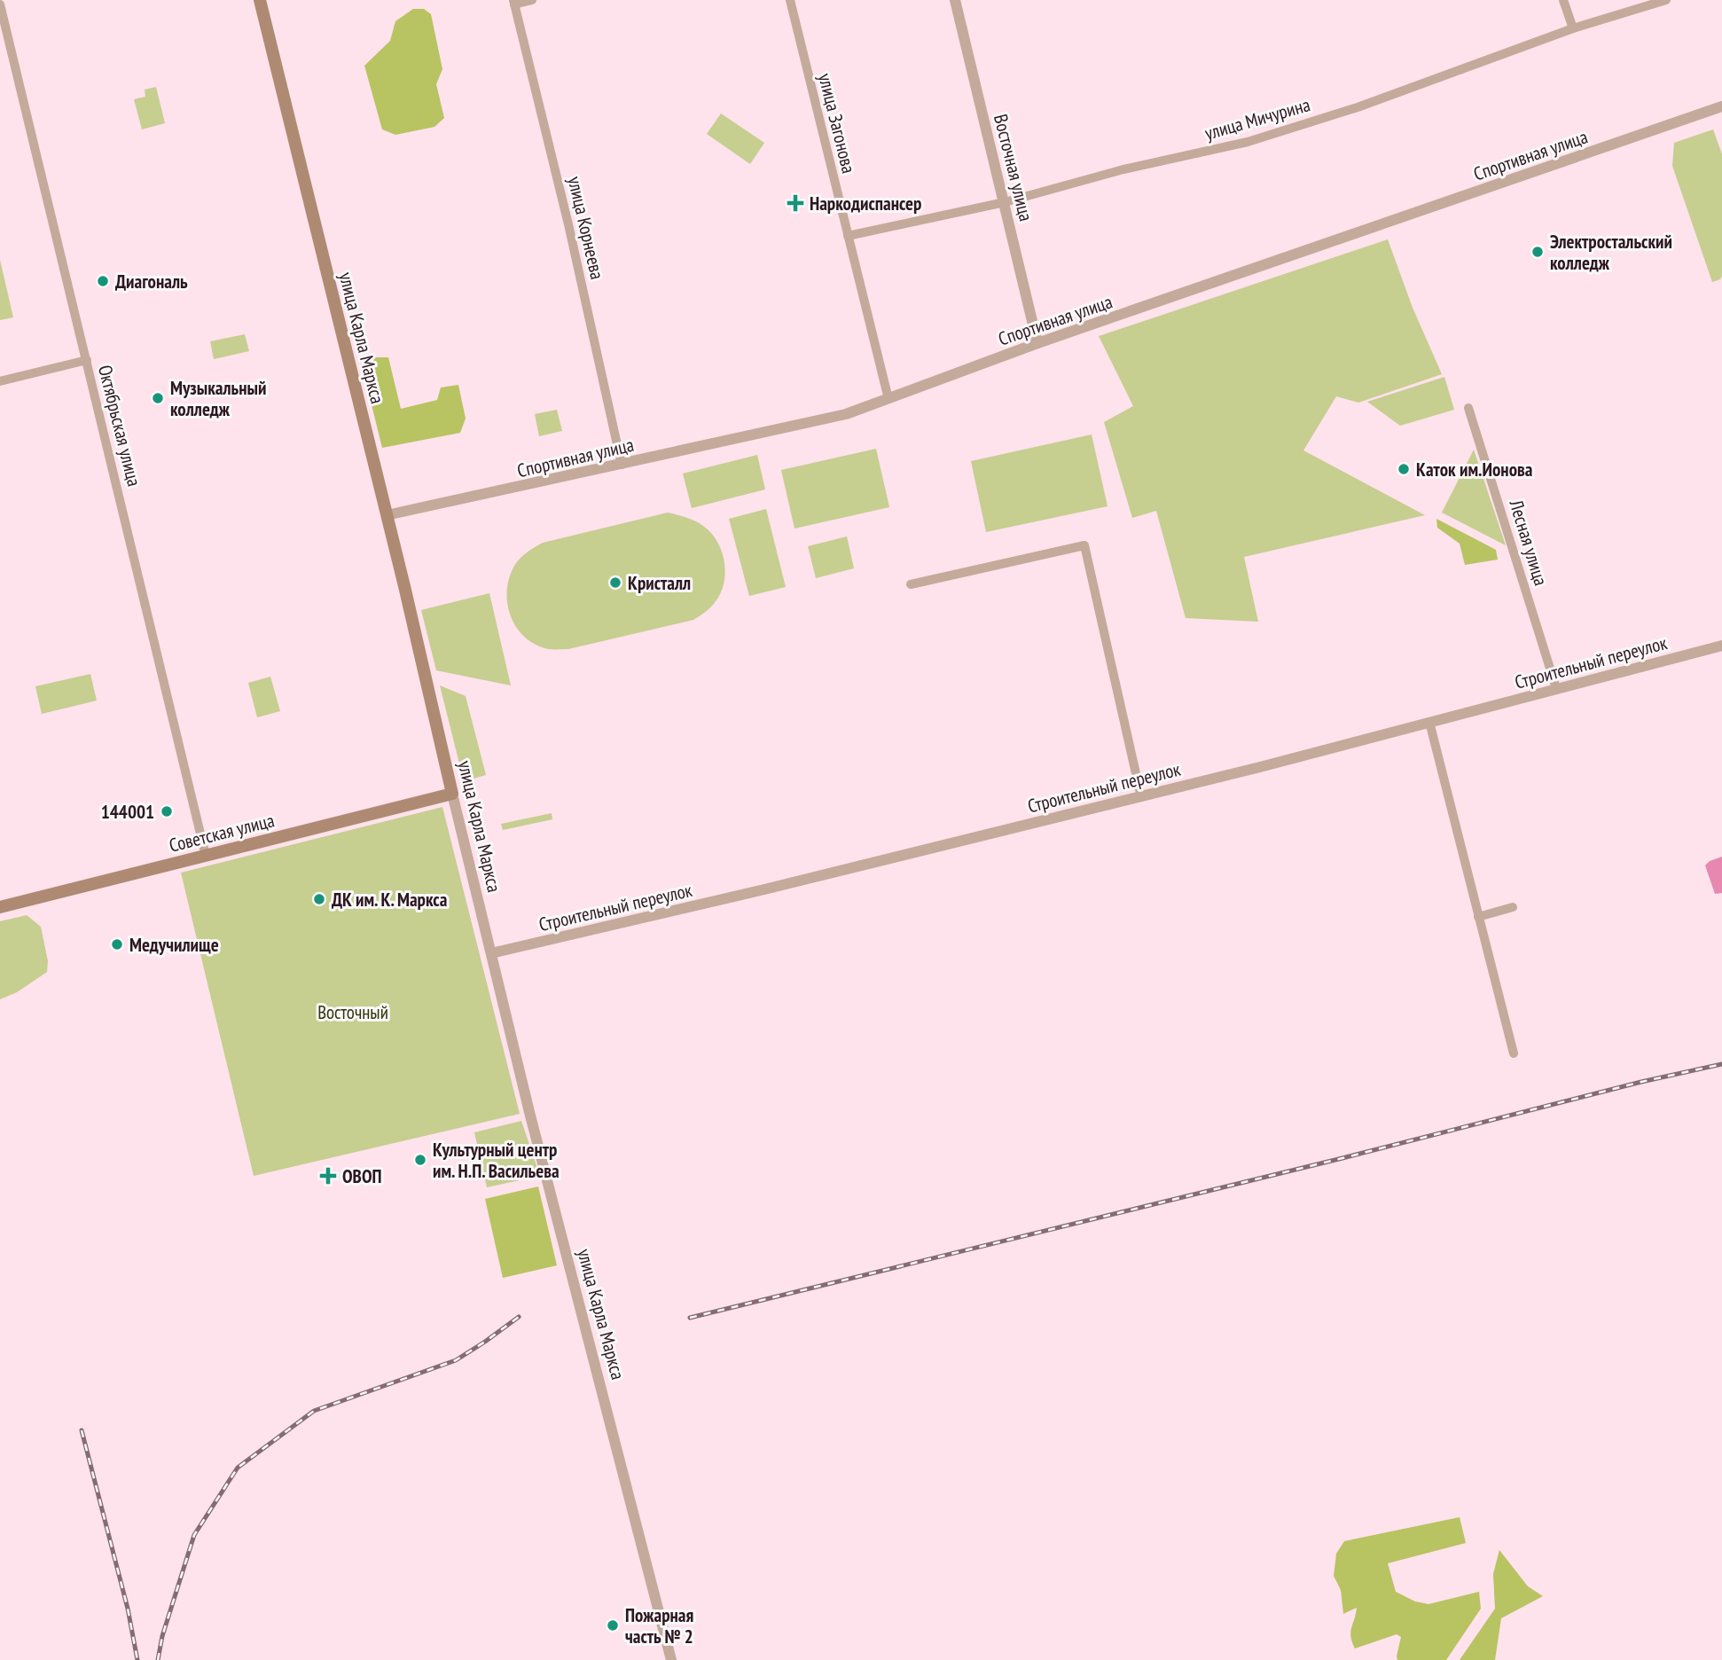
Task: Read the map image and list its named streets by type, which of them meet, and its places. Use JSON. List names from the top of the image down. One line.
{"streets":{"main road":["улица Карла Маркса","Советская улица"],"street":["улица Мичурина","улица Загонова","Спортивная улица","Восточная улица","улица Корнеева","Октябрьская улица","Лесная улица","Строительный переулок"]},"crossings":[["улица Мичурина","улица Загонова"],["улица Мичурина","Восточная улица"],["улица Загонова","Спортивная улица"],["Спортивная улица","Восточная улица"],["Спортивная улица","улица Корнеева"],["Спортивная улица","улица Карла Маркса"],["улица Карла Маркса","Строительный переулок"],["улица Карла Маркса","Советская улица"],["Октябрьская улица","Советская улица"],["Лесная улица","Строительный переулок"]],"parks":["Восточный"],"places":{"health":["Наркодиспансер","ОВОП"],"other":["Электростальский колледж","Диагональ","Музыкальный колледж","Каток им.Ионова","Кристалл","144001","ДК им. К. Маркса","Медучилище","Культурный центр им. Н.П. Васильева","Пожарная часть № 2"]}}
